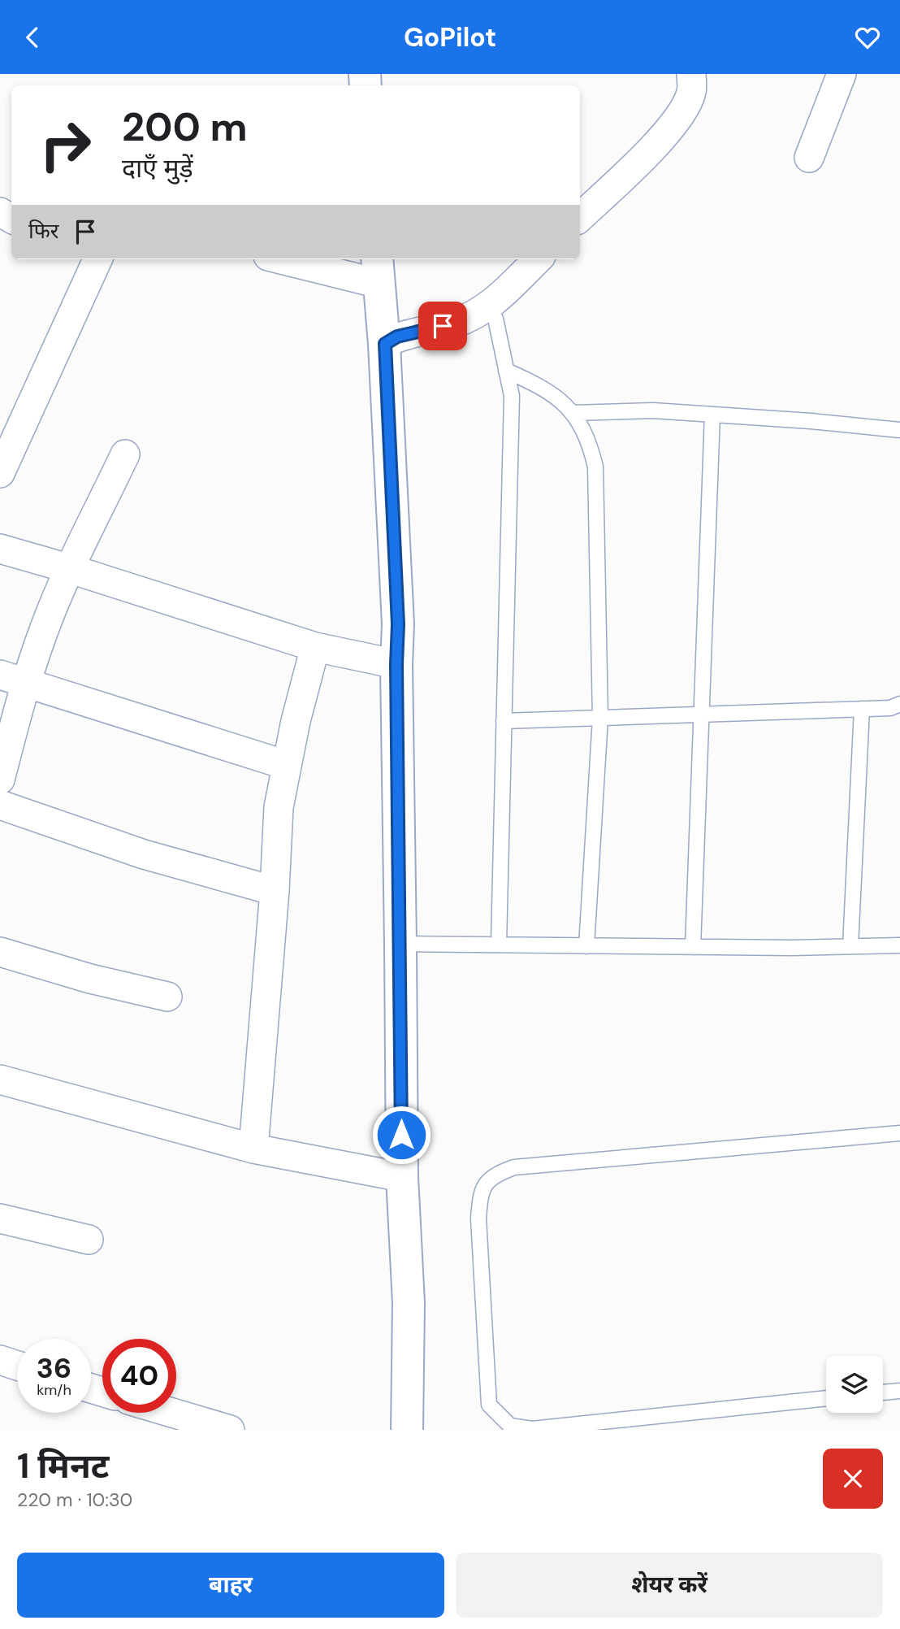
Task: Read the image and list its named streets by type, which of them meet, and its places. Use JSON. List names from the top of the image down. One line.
{"page":{"header":"GoPilot","turn":["200 m","दाएँ मुड़ें"],"then":"फिर","speed":"36 km/h","limit":"40","heading":["1 मिनट","220 m · 10:30"],"buttons":["बाहर","शेयर करें"]}}
